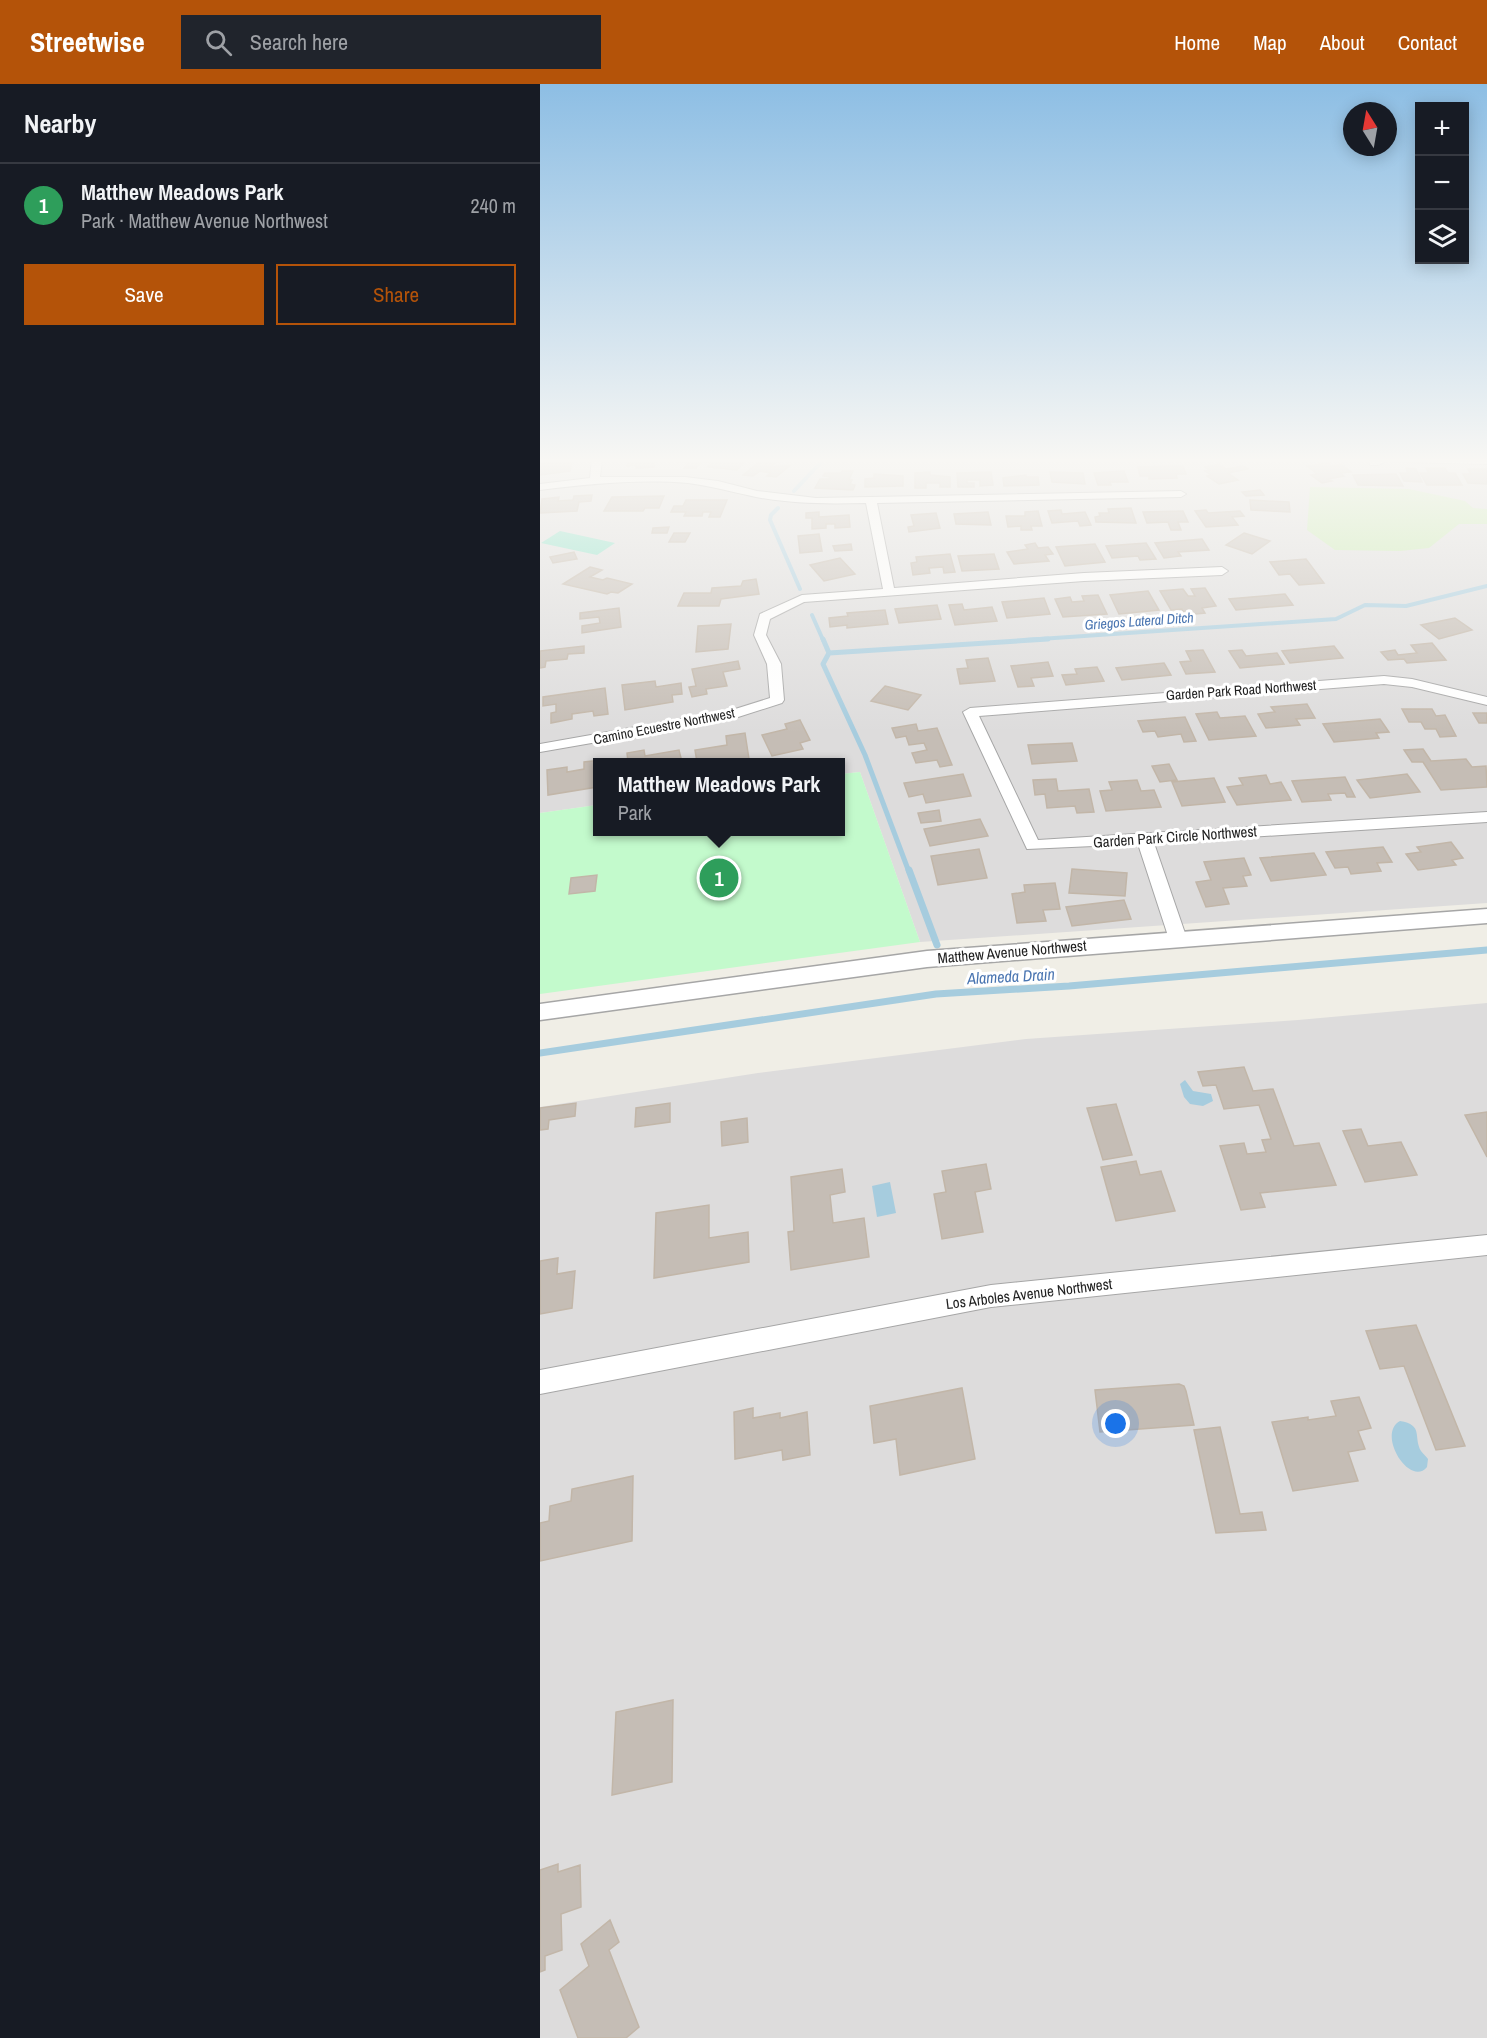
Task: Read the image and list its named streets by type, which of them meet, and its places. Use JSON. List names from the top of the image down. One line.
{"streets":{"street":["Garden Park Road Northwest","Camino Ecuestre Northwest","Garden Park Circle Northwest","Matthew Avenue Northwest","Los Arboles Avenue Northwest"]},"crossings":[["Garden Park Road Northwest","Garden Park Circle Northwest"]],"water":["Griegos Lateral Ditch","Alameda Drain"],"north":"top","page":{"header":"Streetwise","search":"Search here","nav":["Home","Map","About","Contact"],"heading":"Nearby","map_buttons":["+","−"],"list":[{"mark":"1","name":"Matthew Meadows Park","note":"Park · Matthew Avenue Northwest","value":"240 m"}],"buttons":["Save","Share"],"popup":["Matthew Meadows Park","Park"],"pins":"1"}}
